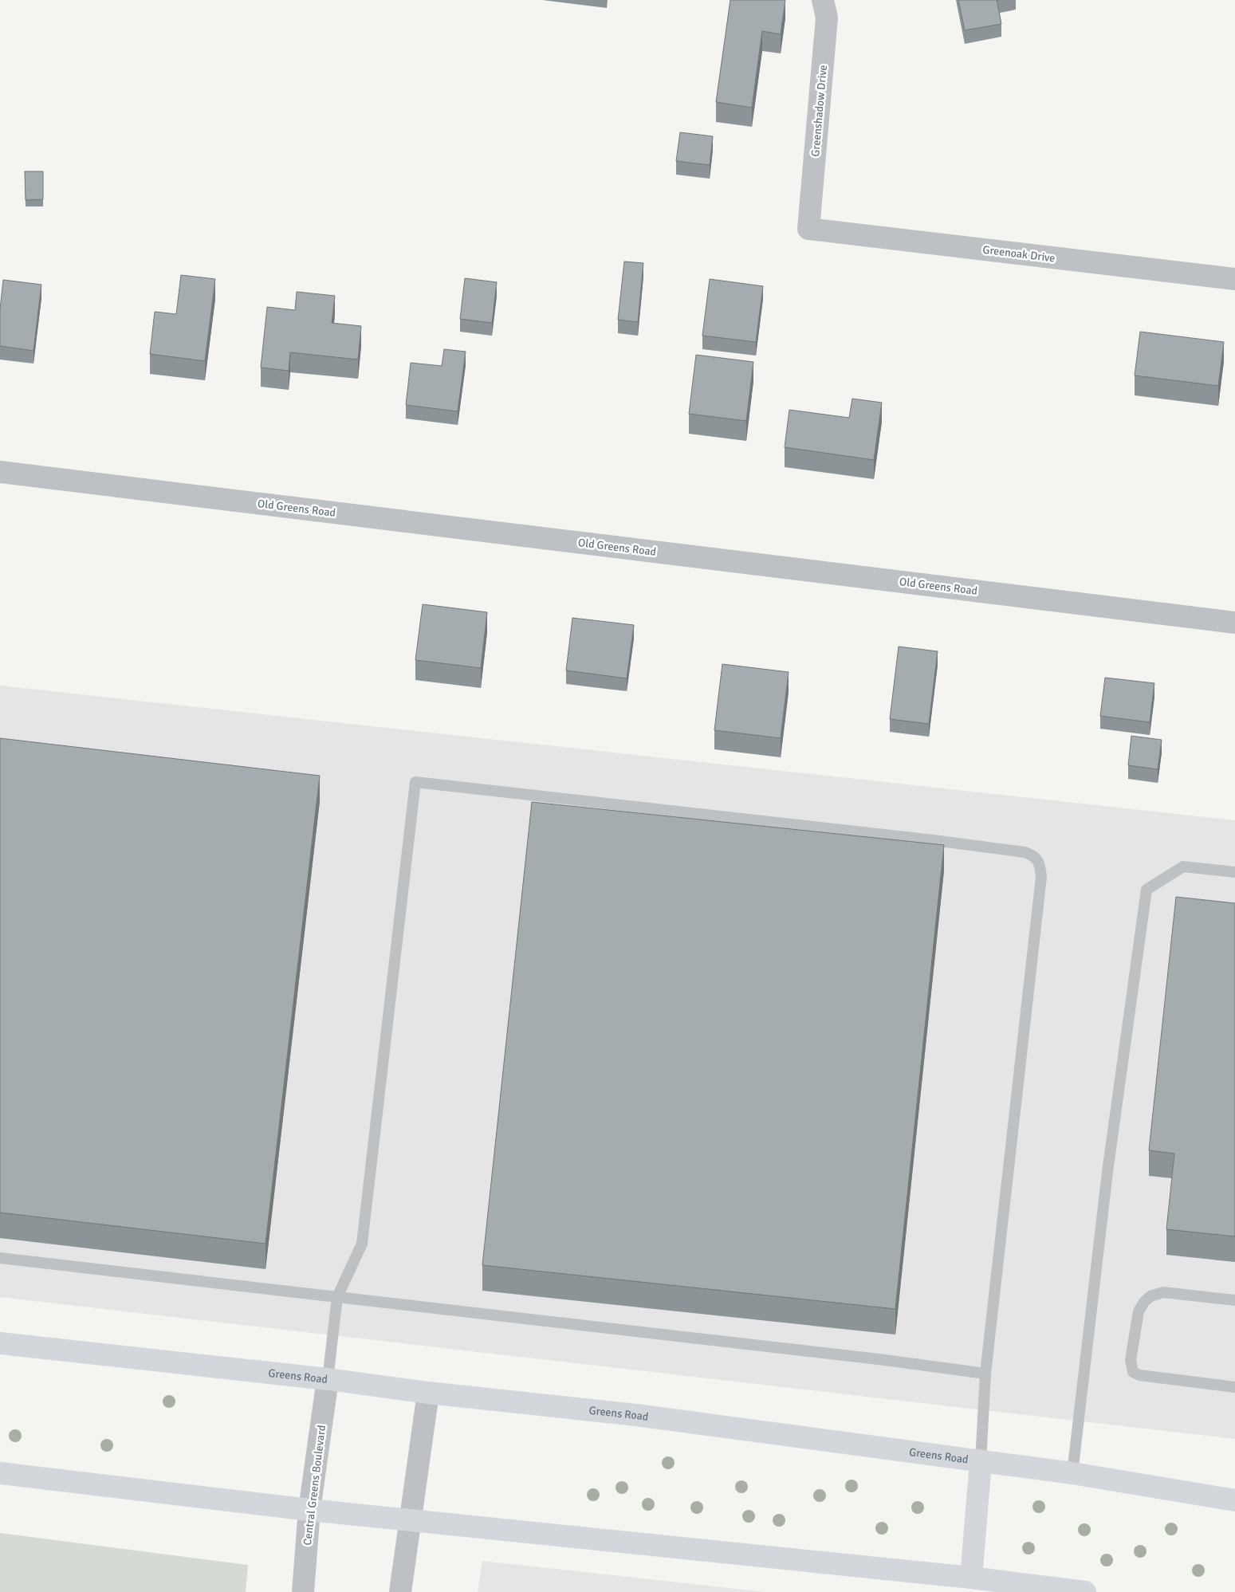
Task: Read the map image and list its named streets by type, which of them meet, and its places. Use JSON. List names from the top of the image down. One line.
{"streets":{"main road":["Greens Road"],"street":["Greenshadow Drive","Greenoak Drive","Old Greens Road","Central Greens Boulevard"]},"crossings":[["Greenshadow Drive","Greenoak Drive"],["Greens Road","Central Greens Boulevard"]]}
